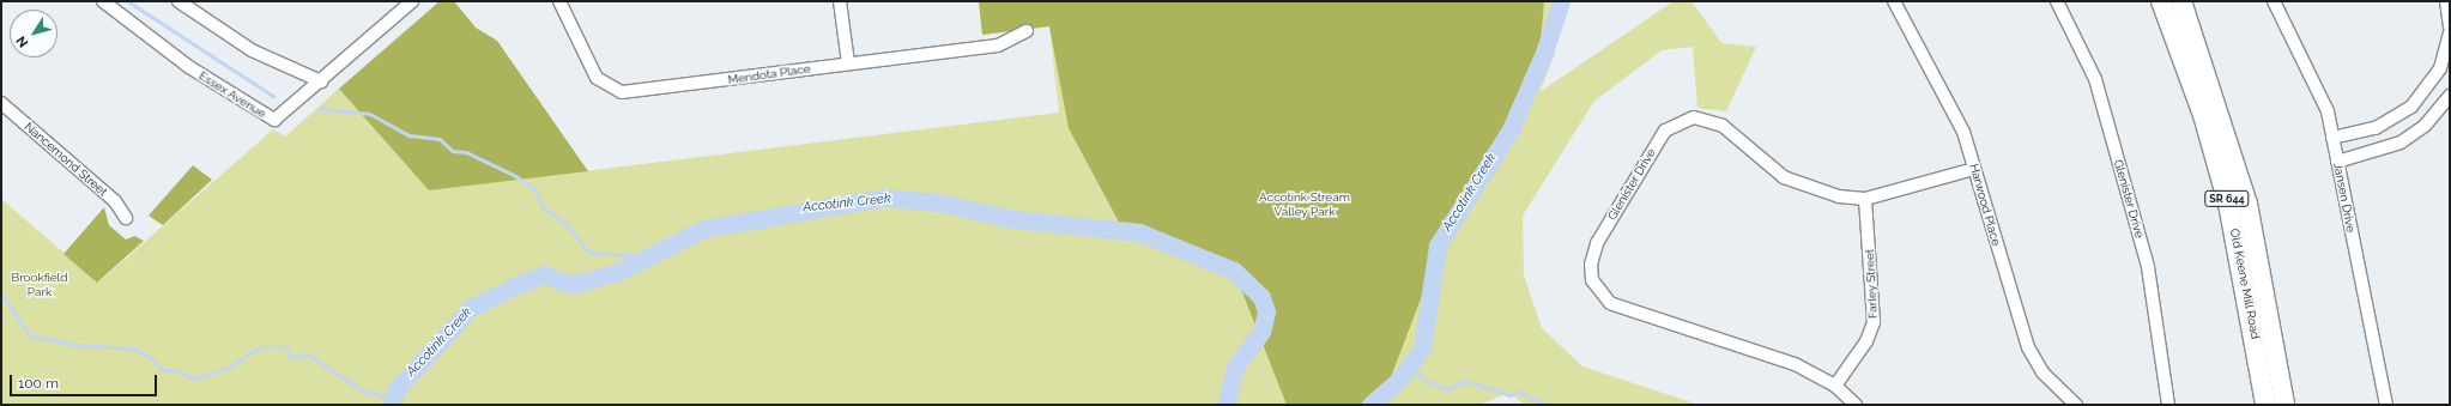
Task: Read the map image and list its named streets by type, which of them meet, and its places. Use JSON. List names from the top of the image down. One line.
{"streets":{"main road":["SR 644","Old Keene Mill Road"],"street":["Mendota Place","Essex Avenue","Nancemond Street","Glenister Drive","Jansen Drive","Harwood Place","Farley Street"]},"crossings":[["Glenister Drive","Harwood Place"],["Glenister Drive","Farley Street"]],"water":["Accotink Creek"],"parks":["Accotink Stream Valley Park","Brookfield Park"],"scale_bar":"100 m","north":"bottom left"}
